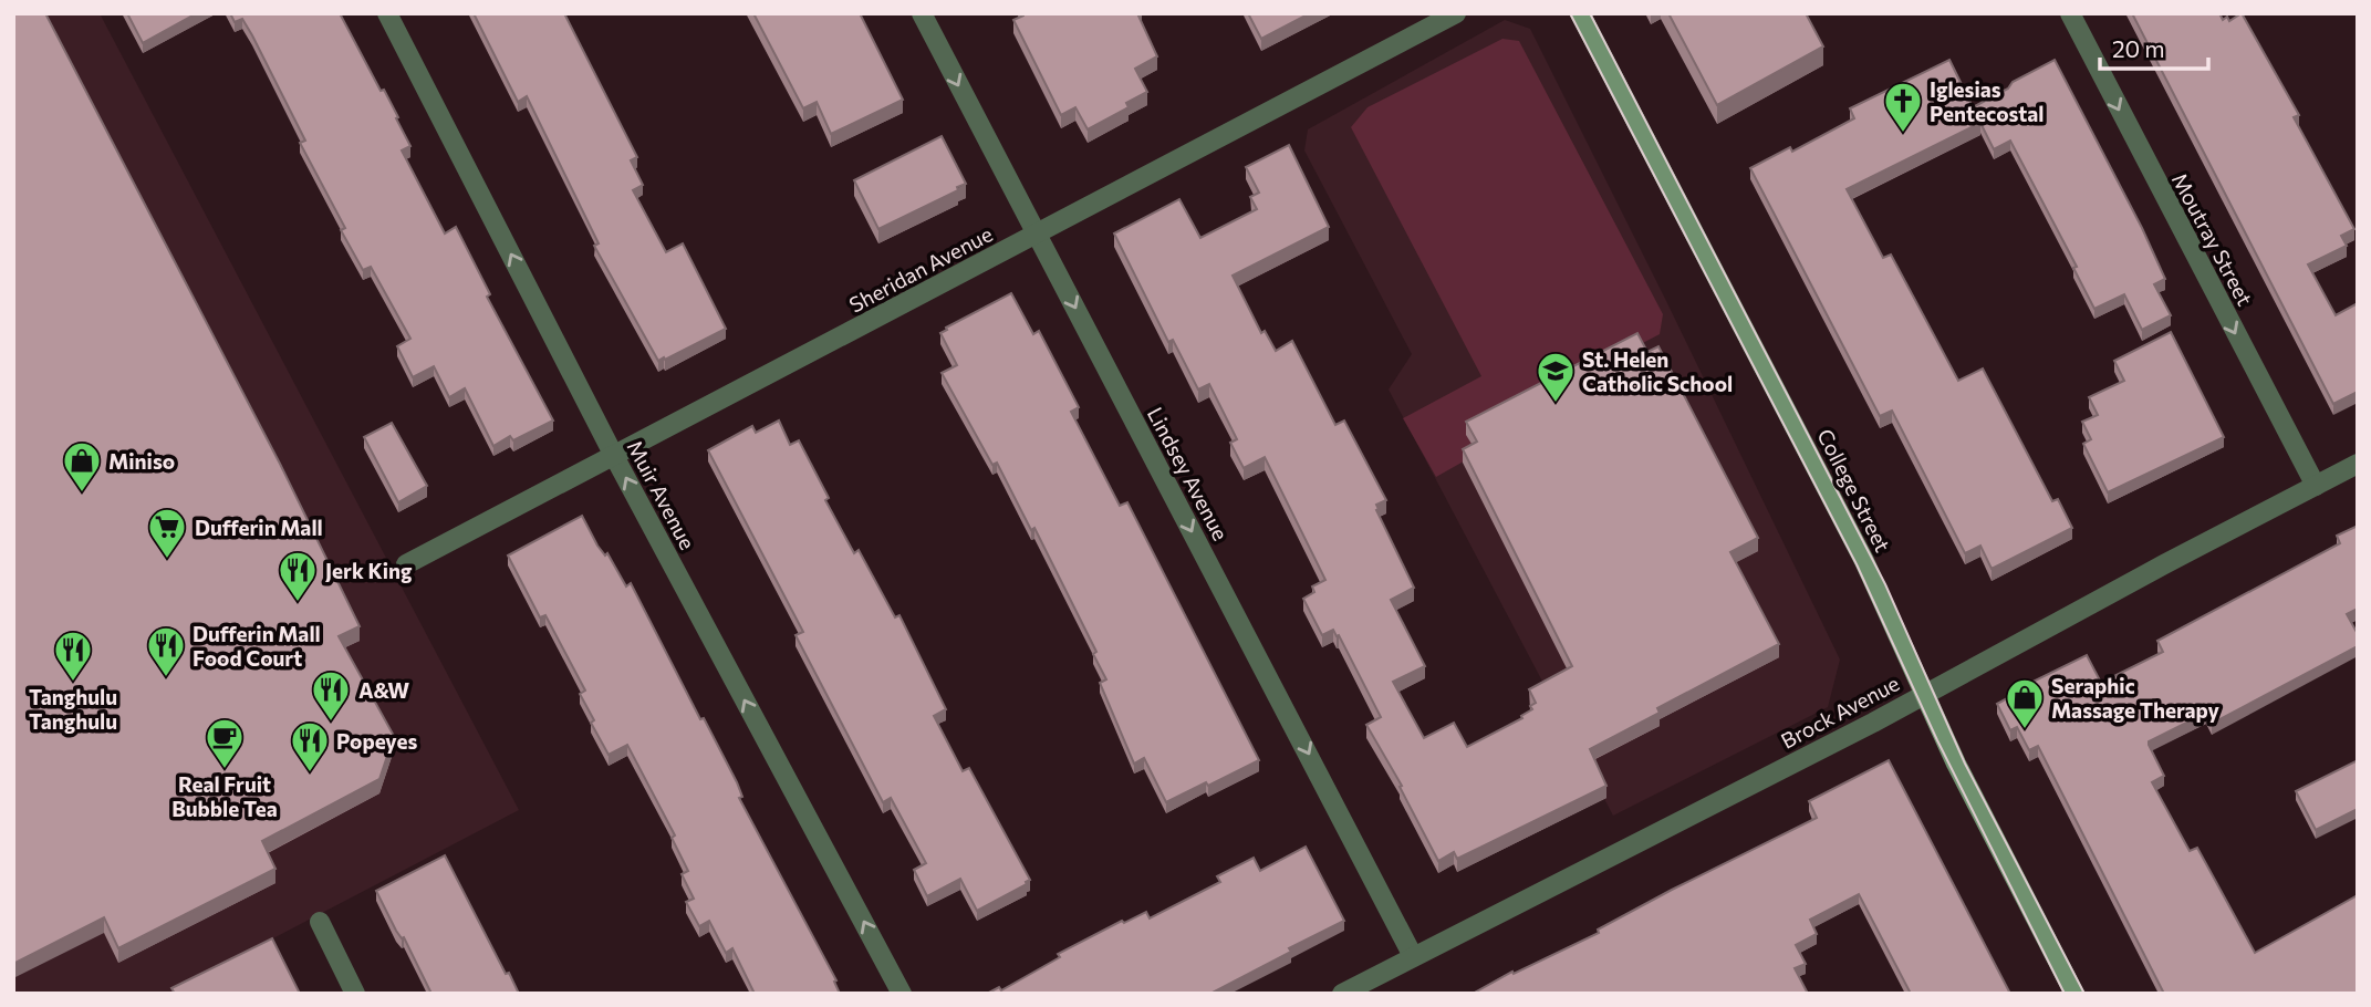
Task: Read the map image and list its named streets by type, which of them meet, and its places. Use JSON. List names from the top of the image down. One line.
{"streets":{"main road":["College Street"],"street":["Moutray Street","Sheridan Avenue","Lindsey Avenue","Muir Avenue","Brock Avenue"]},"crossings":[["Moutray Street","Brock Avenue"],["Sheridan Avenue","Lindsey Avenue"],["Sheridan Avenue","Muir Avenue"],["Lindsey Avenue","Brock Avenue"],["College Street","Brock Avenue"]],"one_way":["Moutray Street","Lindsey Avenue","Muir Avenue"],"places":{"church":["Iglesias Pentecostal"],"school or university":["St. Helen Catholic School"],"shop":["Miniso","Seraphic Massage Therapy"],"supermarket":["Dufferin Mall"],"restaurant":["Jerk King","Dufferin Mall Food Court","Tanghulu Tanghulu","A&W","Popeyes"],"cafe":["Real Fruit Bubble Tea"]},"scale_bar":"20 m"}
